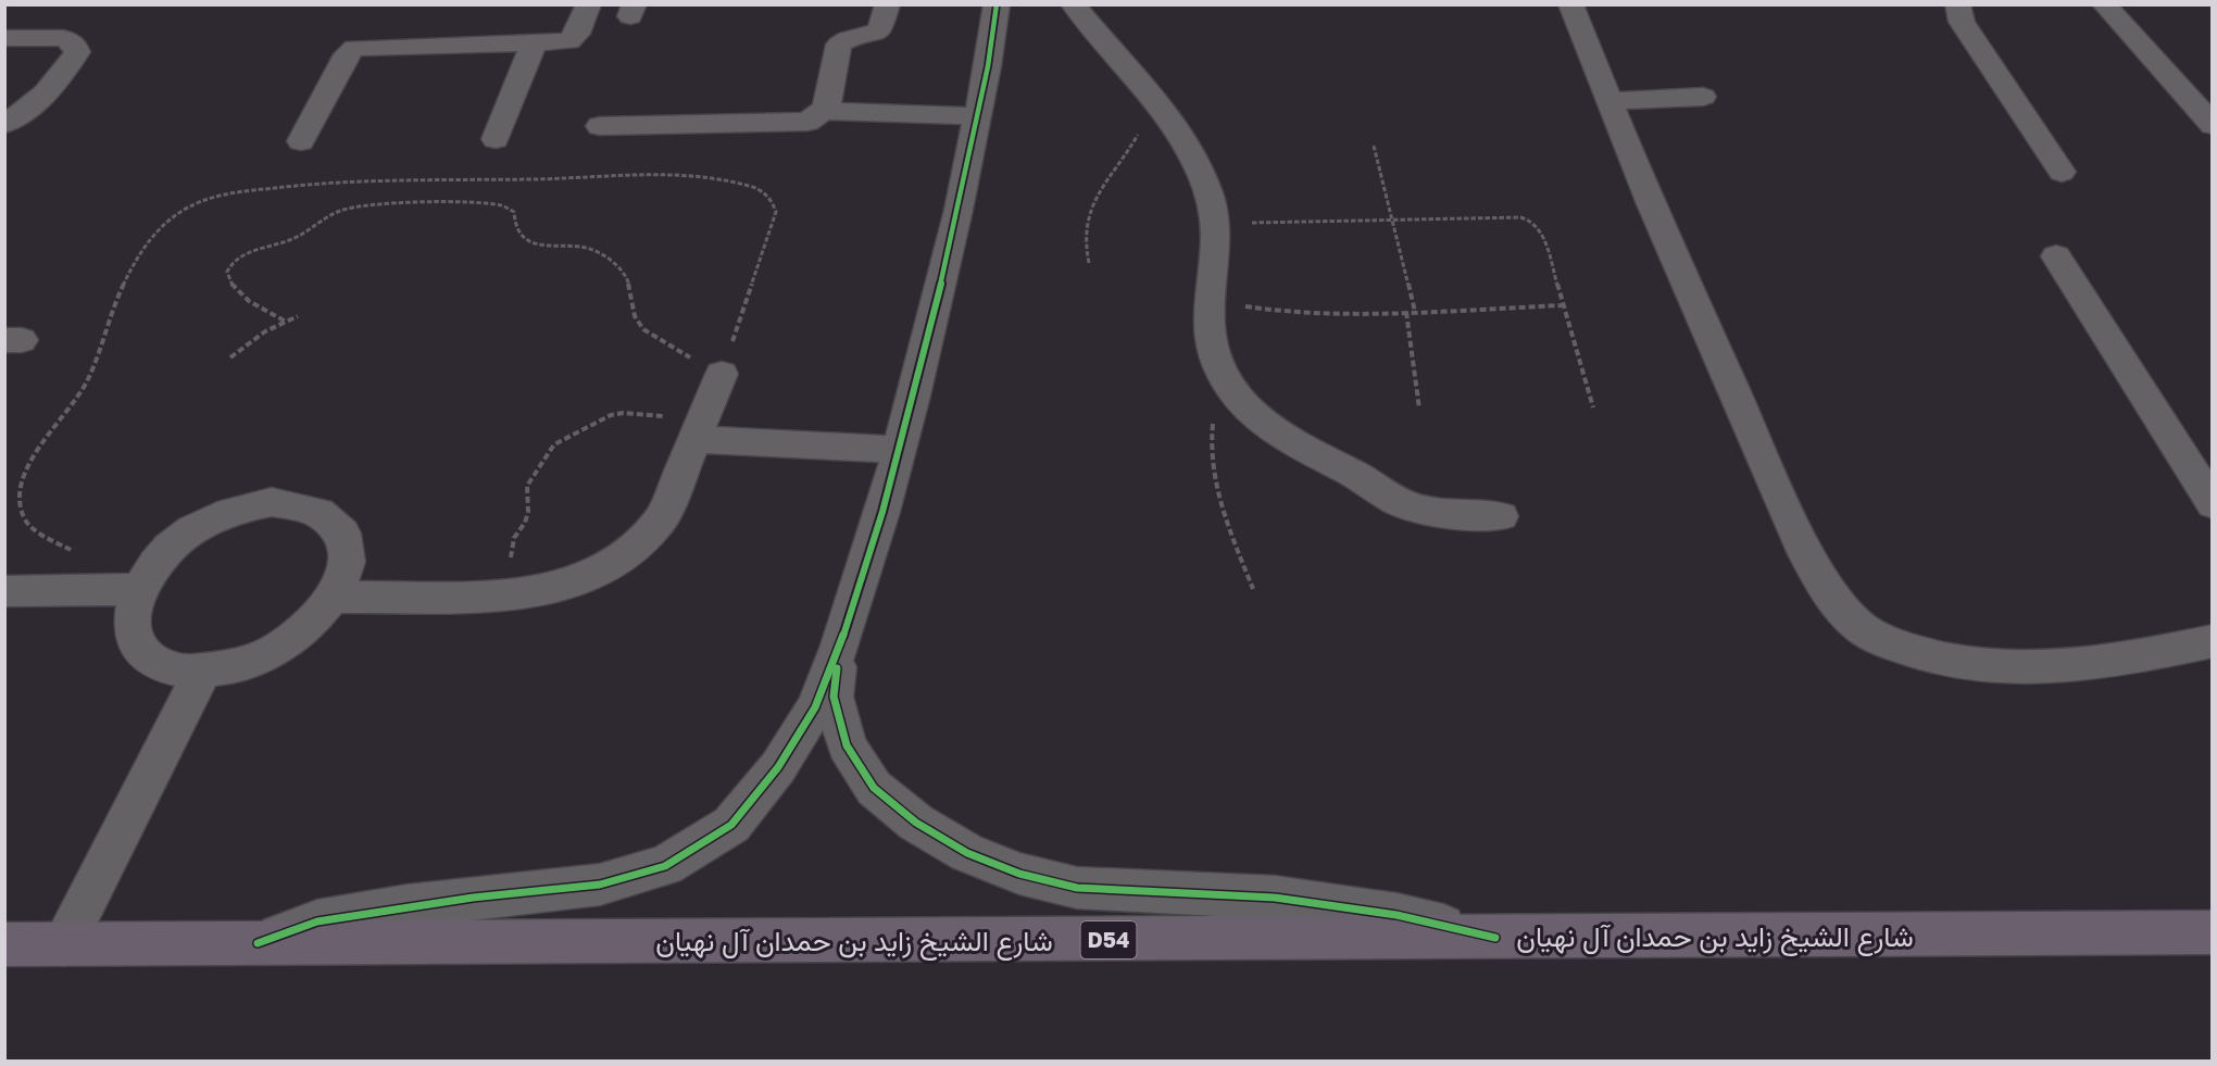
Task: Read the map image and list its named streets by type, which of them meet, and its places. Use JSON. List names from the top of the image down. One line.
{"streets":{"highway":["شارع الشيخ زايد بن حمدان آل نهيان","D54"]}}
